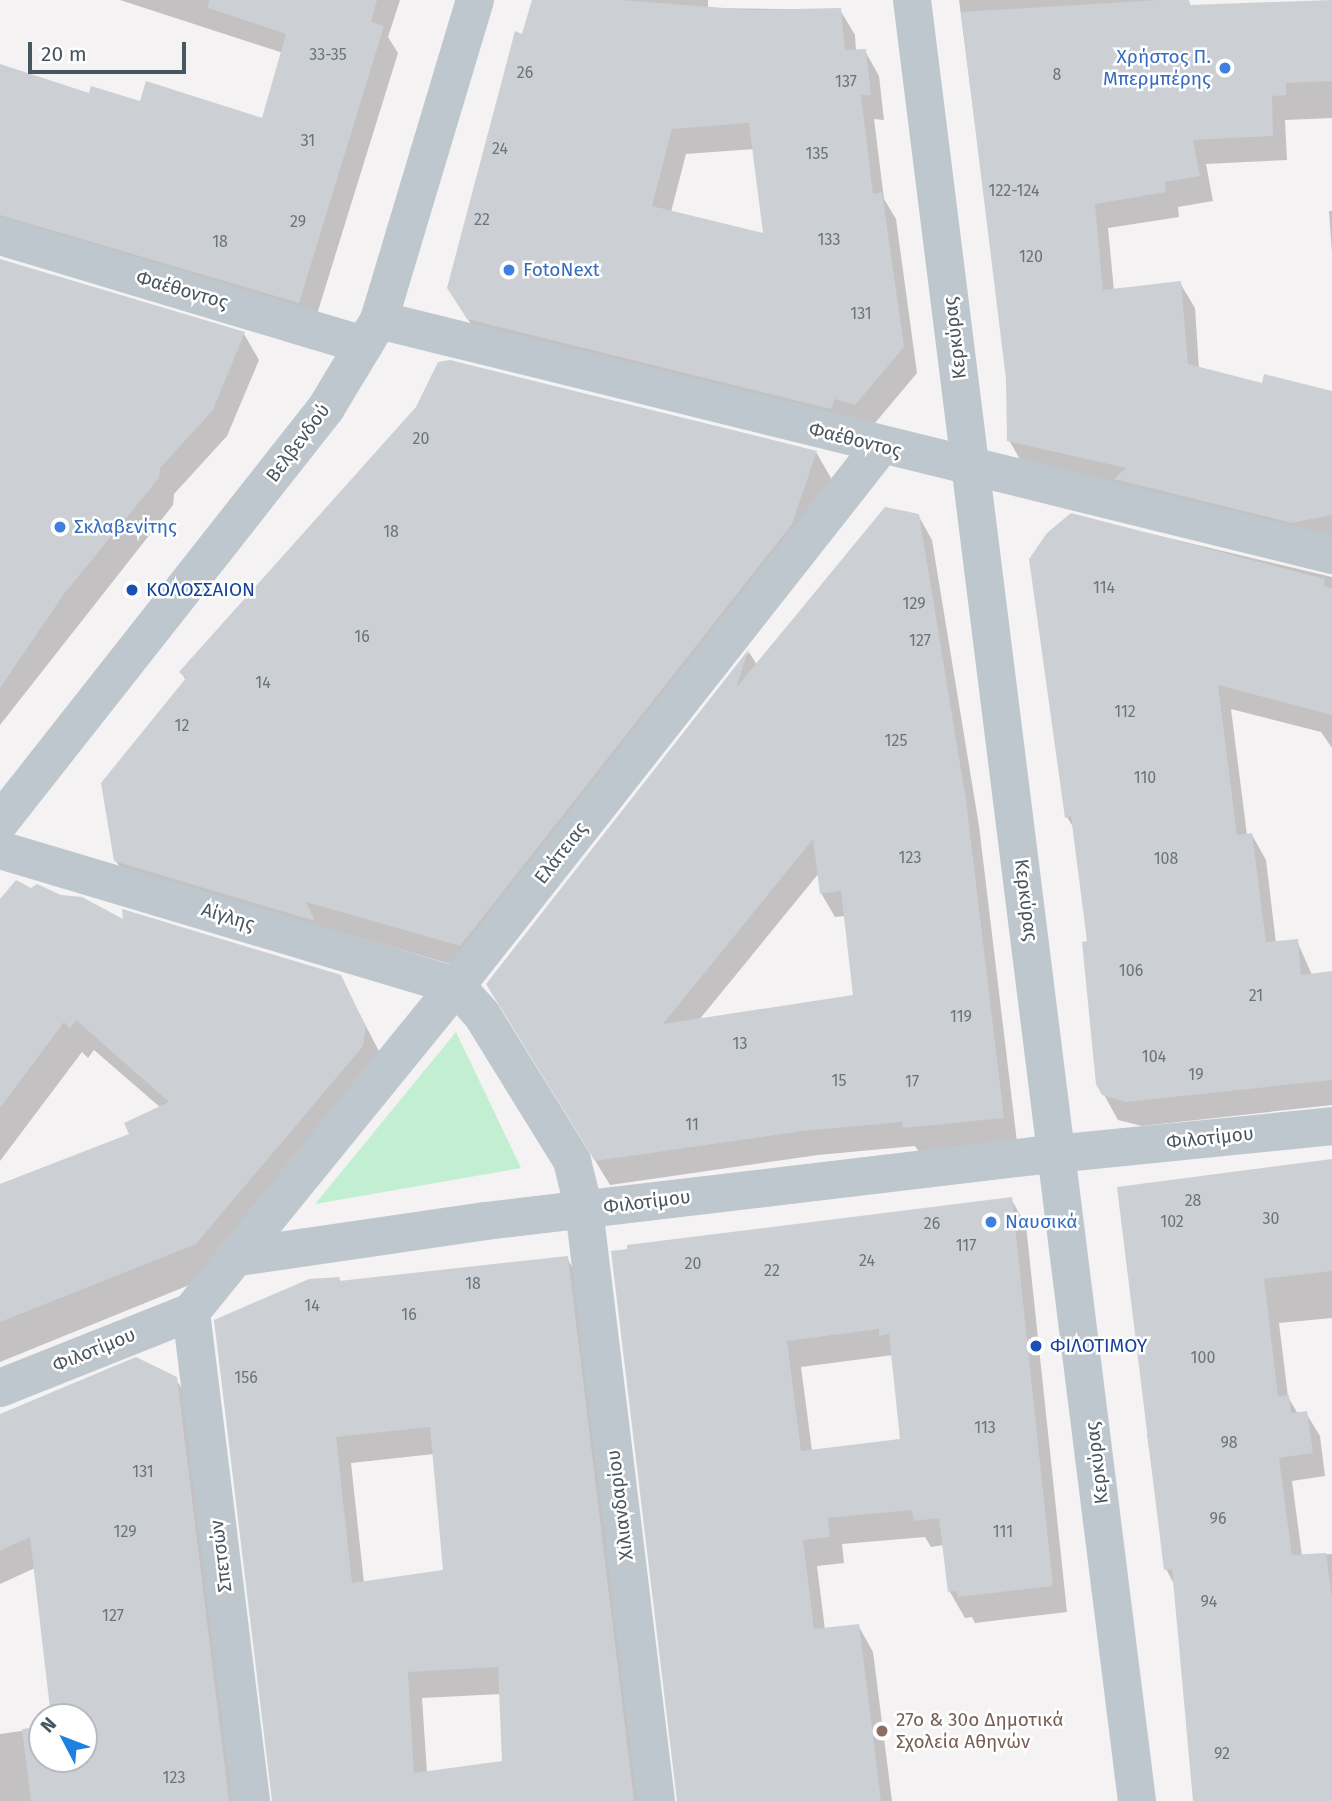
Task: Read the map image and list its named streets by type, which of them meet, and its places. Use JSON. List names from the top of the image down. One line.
{"streets":{"street":["Φαέθοντος","Κερκύρας","Βελβενδού","Ελάτειας","Αίγλης","Φιλοτίμου","Χιλιανδαρίου","Σπετσών"]},"crossings":[["Φαέθοντος","Κερκύρας"],["Φαέθοντος","Βελβενδού"],["Φαέθοντος","Ελάτειας"],["Κερκύρας","Φιλοτίμου"],["Ελάτειας","Αίγλης"],["Ελάτειας","Φιλοτίμου"],["Ελάτειας","Χιλιανδαρίου"],["Αίγλης","Χιλιανδαρίου"],["Φιλοτίμου","Χιλιανδαρίου"],["Φιλοτίμου","Σπετσών"]],"places":["Χρήστος Π. Μπερμπέρης","FotoNext","Σκλαβενίτης","ΚΟΛΟΣΣΑΙΟΝ","Ναυσικά","ΦΙΛΟΤΙΜΟΥ","27ο & 30ο Δημοτικά Σχολεία Αθηνών"],"house_numbers":["33-35","26","8","137","31","24","135","122-124","22","29","133","18","120","131","20","18","114","129","16","127","14","112","12","125","110","123","108","106","21","119","13","104","19","15","17","11","28","30","102","26","117","24","20","22","18","14","16","100","156","113","98","131","96","129","111","94","127","92","123"],"scale_bar":"20 m","north":"top left"}
